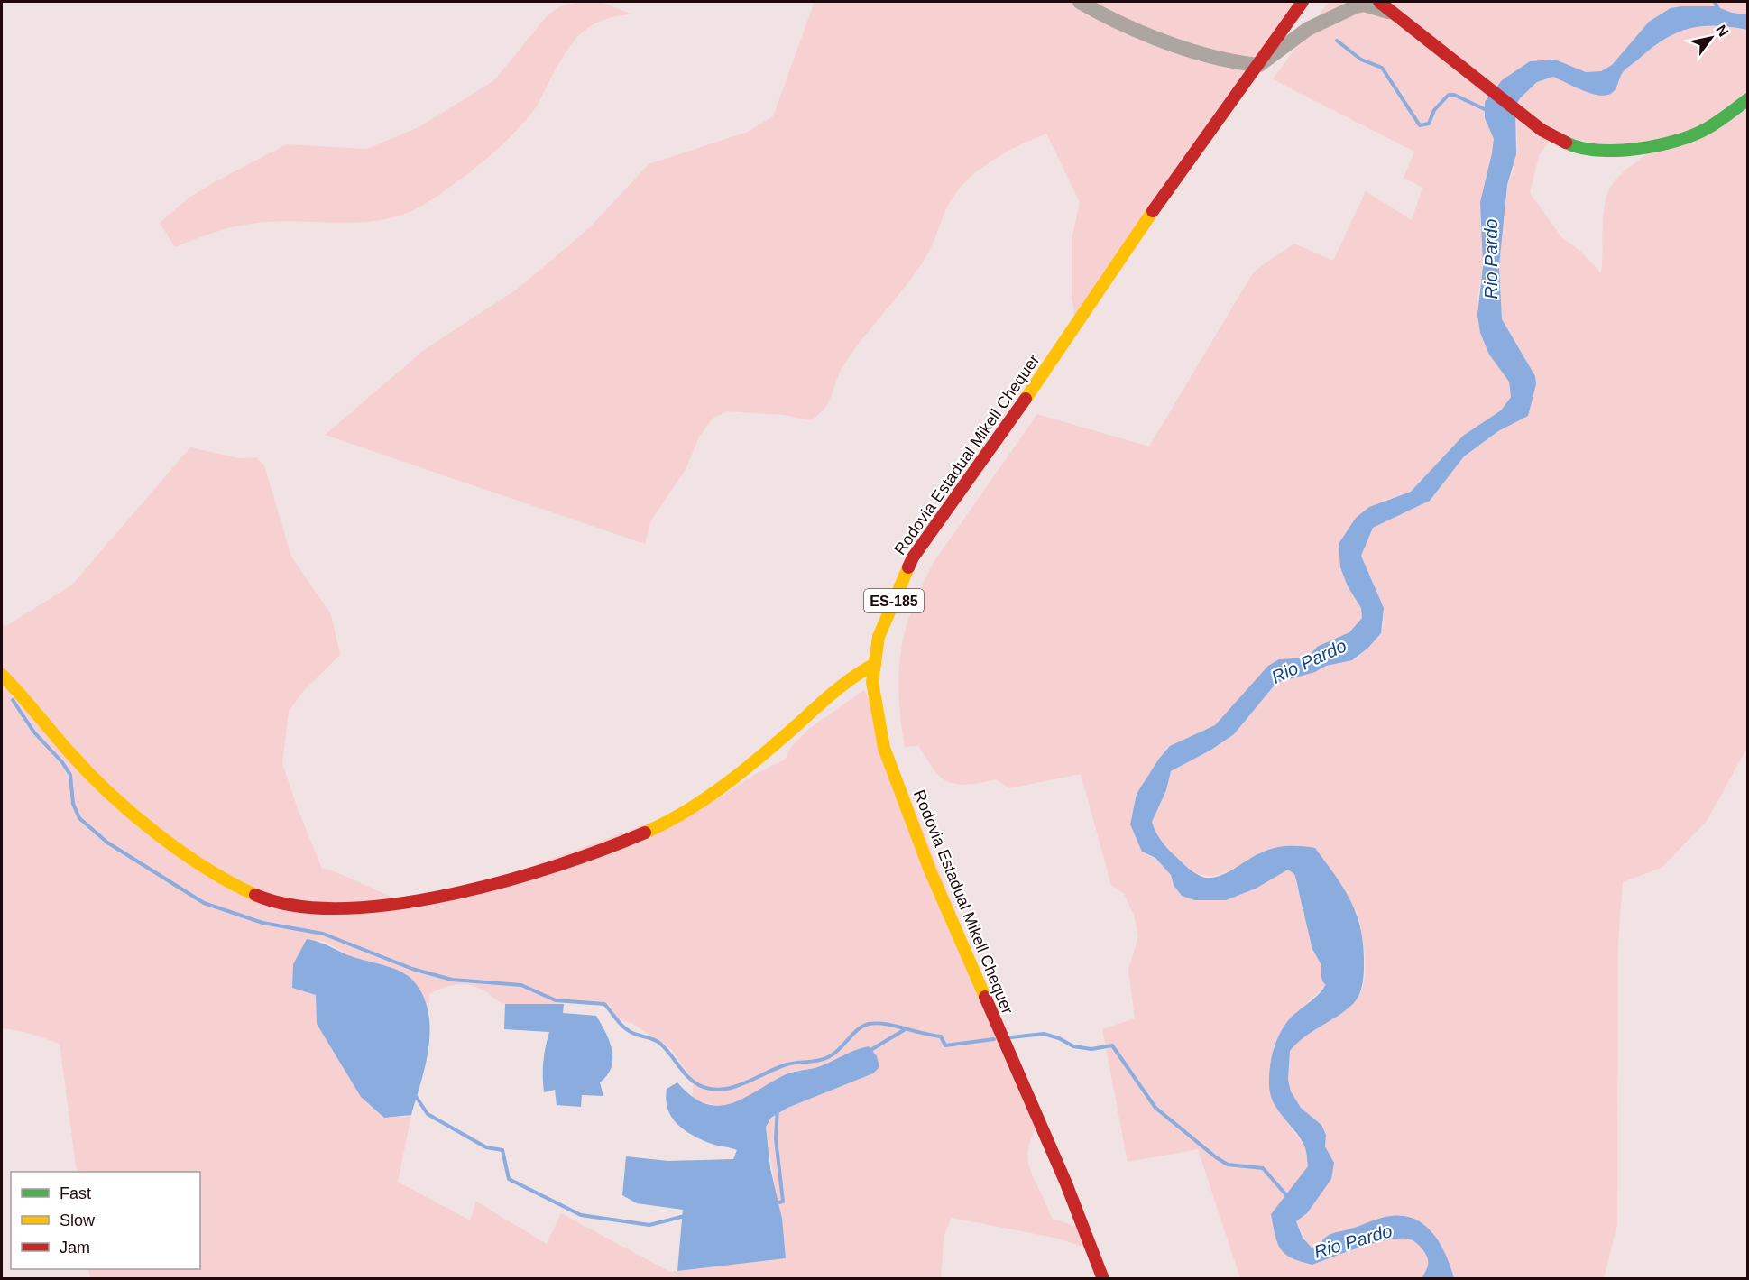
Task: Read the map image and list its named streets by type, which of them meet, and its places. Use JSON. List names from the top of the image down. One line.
{"streets":{"street":["Rodovia Estadual Mikell Chequer","ES-185"]},"water":["Rio Pardo"],"legend":["Fast","Slow","Jam"],"north":"top right"}
